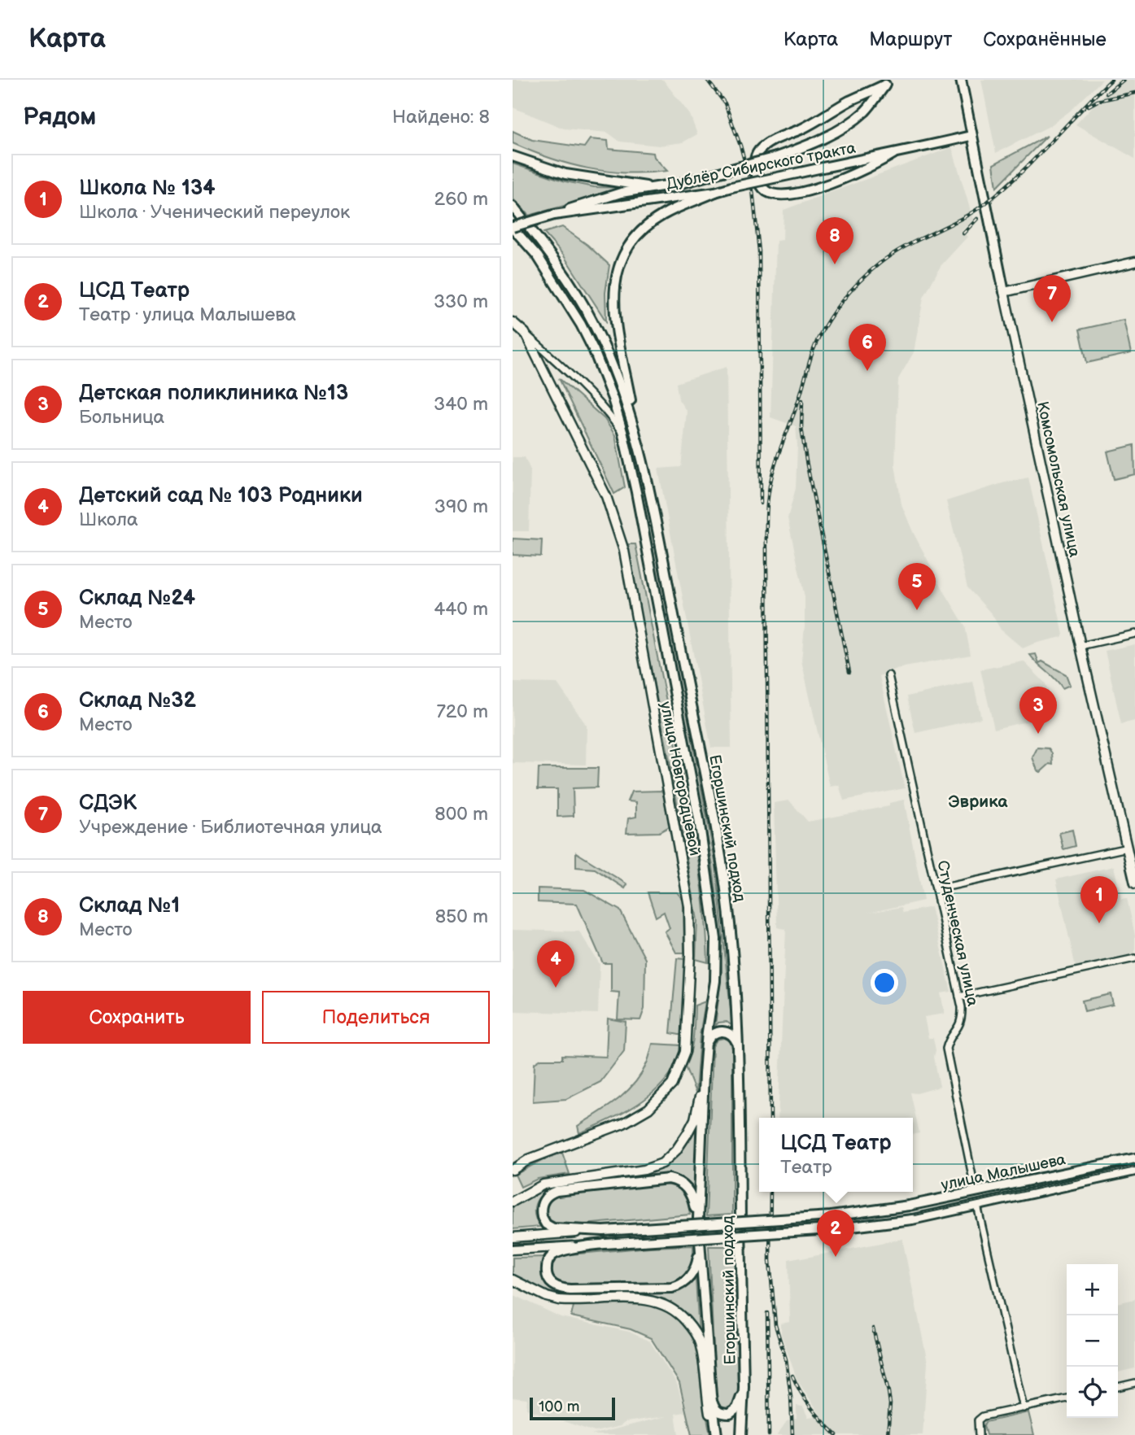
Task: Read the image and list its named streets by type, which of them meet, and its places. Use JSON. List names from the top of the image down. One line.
{"streets":{"main road":["Дублёр Сибирского тракта","Комсомольская улица","улица Новгородцевой","Егоршинский подход","улица Малышева"],"street":["Студенческая улица"]},"crossings":[["Дублёр Сибирского тракта","Комсомольская улица"],["Дублёр Сибирского тракта","Егоршинский подход"],["Егоршинский подход","улица Малышева"],["Студенческая улица","улица Малышева"]],"districts":["Эврика"],"scale_bar":"100 m","page":{"header":"Карта","nav":["Карта","Маршрут","Сохранённые"],"heading":["Рядом","Найдено: 8"],"list":[{"mark":"1","name":"Школа № 134","note":"Школа · Ученический переулок","value":"260 m"},{"mark":"2","name":"ЦСД Театр","note":"Театр · улица Малышева","value":"330 m"},{"mark":"3","name":"Детская поликлиника №13","note":"Больница","value":"340 m"},{"mark":"4","name":"Детский сад № 103 Родники","note":"Школа","value":"390 m"},{"mark":"5","name":"Склад №24","note":"Место","value":"440 m"},{"mark":"6","name":"Склад №32","note":"Место","value":"720 m"},{"mark":"7","name":"СДЭК","note":"Учреждение · Библиотечная улица","value":"800 m"},{"mark":"8","name":"Склад №1","note":"Место","value":"850 m"}],"pins":["8","7","6","5","3","1","4","2"],"buttons":["Сохранить","Поделиться"],"popup":["ЦСД Театр","Театр"],"map_buttons":["+","−"],"scale":"100 m"}}
